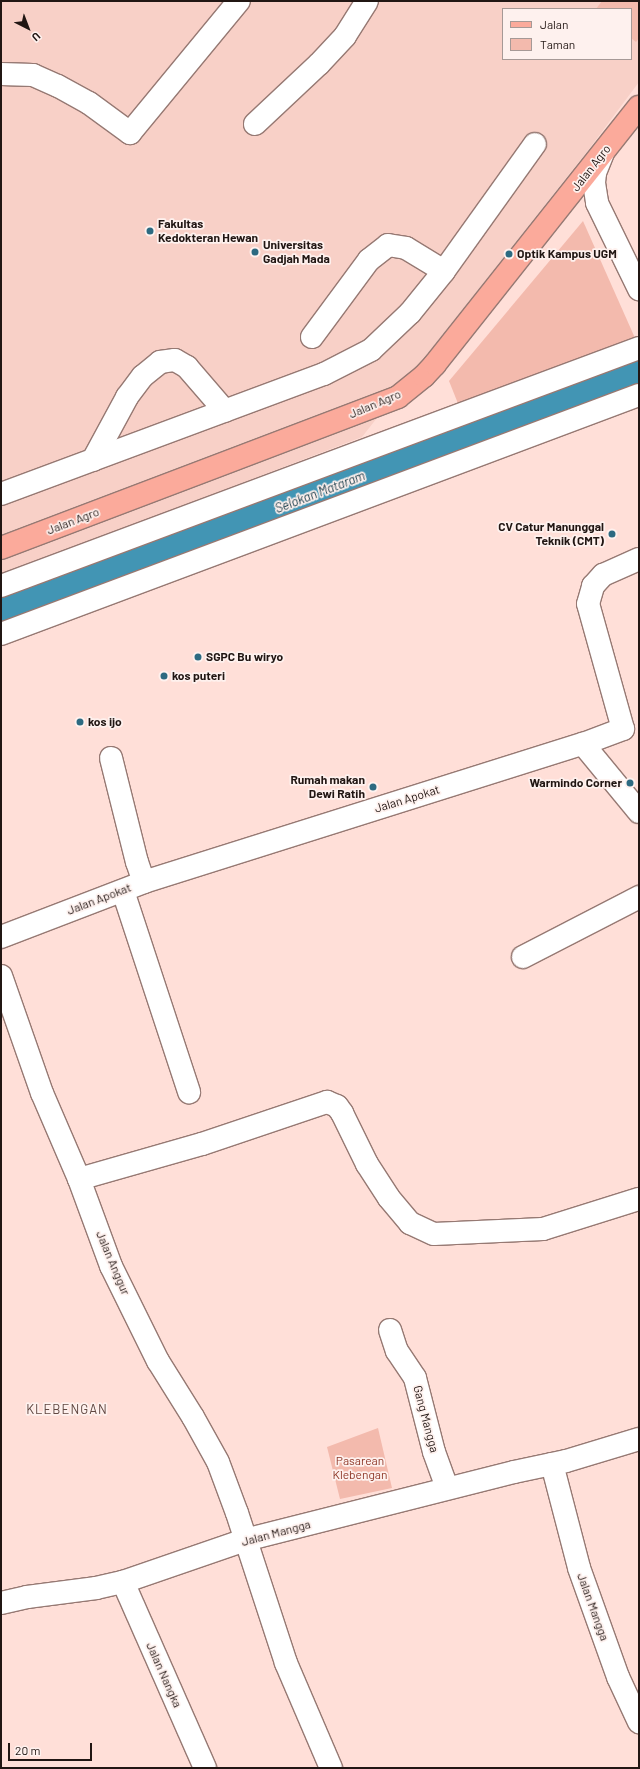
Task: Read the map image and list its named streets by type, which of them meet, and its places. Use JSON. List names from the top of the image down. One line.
{"streets":{"main road":["Jalan Agro"],"street":["Jalan Apokat","Jalan Anggur","Gang Mangga","Jalan Mangga","Jalan Nangka"]},"crossings":[["Jalan Anggur","Jalan Mangga"],["Gang Mangga","Jalan Mangga"],["Jalan Mangga","Jalan Nangka"]],"districts":["KLEBENGAN"],"water":["Selokan Mataram"],"parks":["Pasarean Klebengan"],"places":["Fakultas Kedokteran Hewan","Universitas Gadjah Mada","Optik Kampus UGM","CV Catur Manunggal Teknik (CMT)","SGPC Bu wiryo","kos puteri","kos ijo","Warmindo Corner","Rumah makan Dewi Ratih"],"legend":["Jalan","Taman"],"scale_bar":"20 m","north":"bottom right"}
